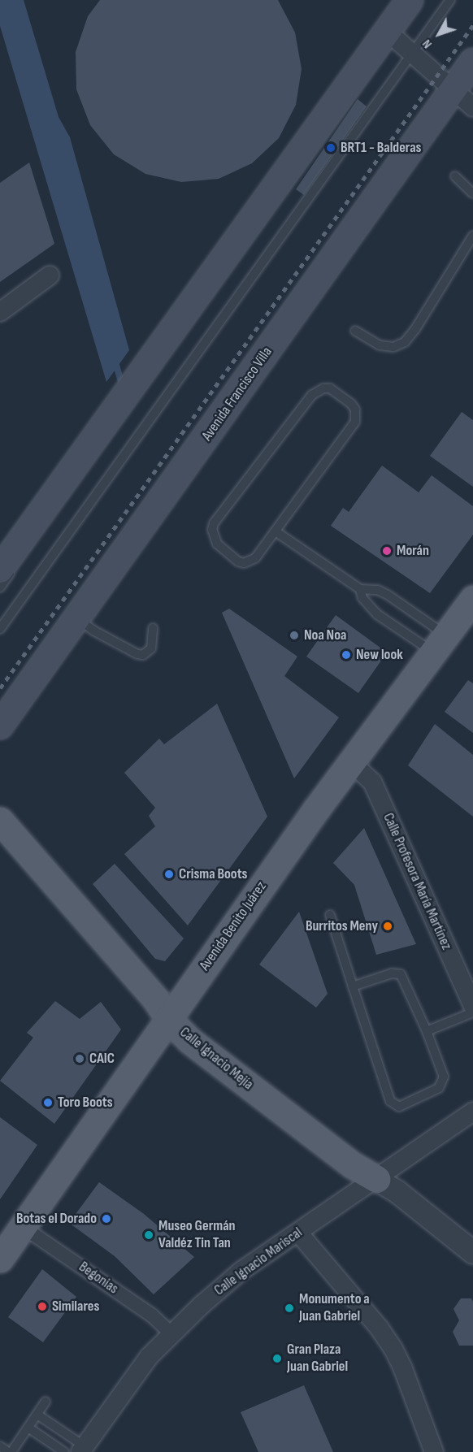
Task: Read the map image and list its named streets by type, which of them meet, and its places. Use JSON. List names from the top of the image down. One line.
{"streets":{"main road":["Avenida Francisco Villa","Avenida Benito Juárez","Calle Ignacio Mejía"],"street":["Calle Profesora María Martínez","Calle Ignacio Mariscal","Begonias"]},"crossings":[["Calle Profesora María Martínez","Avenida Benito Juárez"],["Avenida Benito Juárez","Calle Ignacio Mejía"],["Avenida Benito Juárez","Begonias"],["Calle Ignacio Mejía","Calle Ignacio Mariscal"],["Calle Ignacio Mariscal","Begonias"]],"places":["BRT1 - Balderas","Morán","Noa Noa","New look","Crisma Boots","Burritos Meny","CAIC","Toro Boots","Botas el Dorado","Museo Germán Valdéz Tin Tan","Similares","Monumento a Juan Gabriel","Gran Plaza Juan Gabriel"],"north":"bottom left"}
